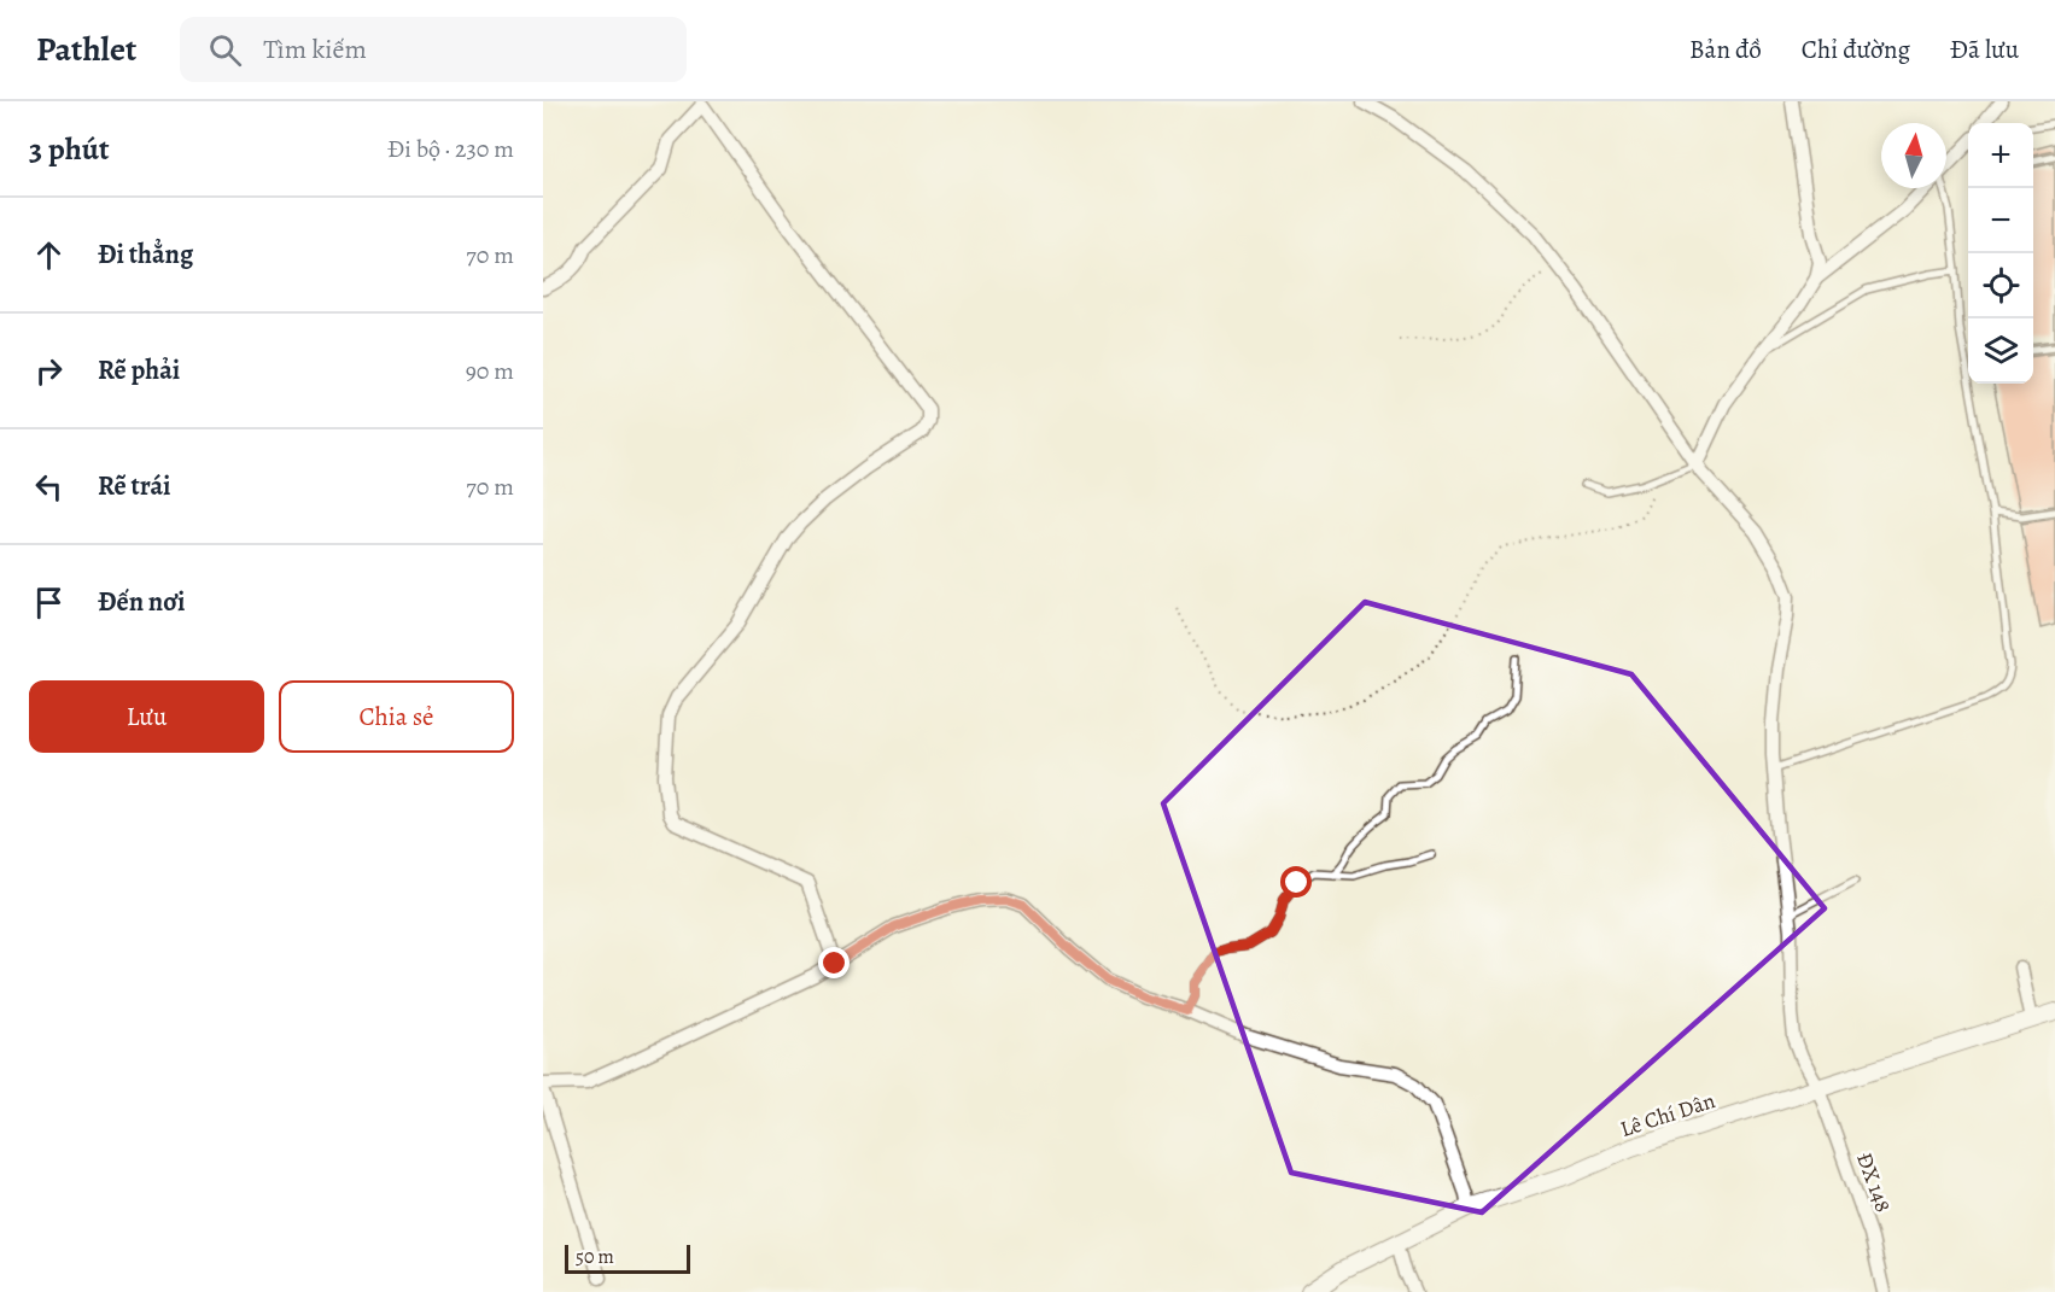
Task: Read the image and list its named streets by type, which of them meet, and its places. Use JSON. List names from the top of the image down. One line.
{"streets":{"street":["Lê Chí Dân","ĐX 148"]},"crossings":[["Lê Chí Dân","ĐX 148"]],"scale_bar":"50 m","north":"top","page":{"header":"Pathlet","search":"Tìm kiếm","nav":["Bản đồ","Chỉ đường","Đã lưu"],"heading":["3 phút","Đi bộ · 230 m"],"map_buttons":["+","−"],"list":[["Đi thẳng","70 m"],["Rẽ phải","90 m"],["Rẽ trái","70 m"],"Đến nơi"],"buttons":["Lưu","Chia sẻ"],"scale":"50 m"}}
